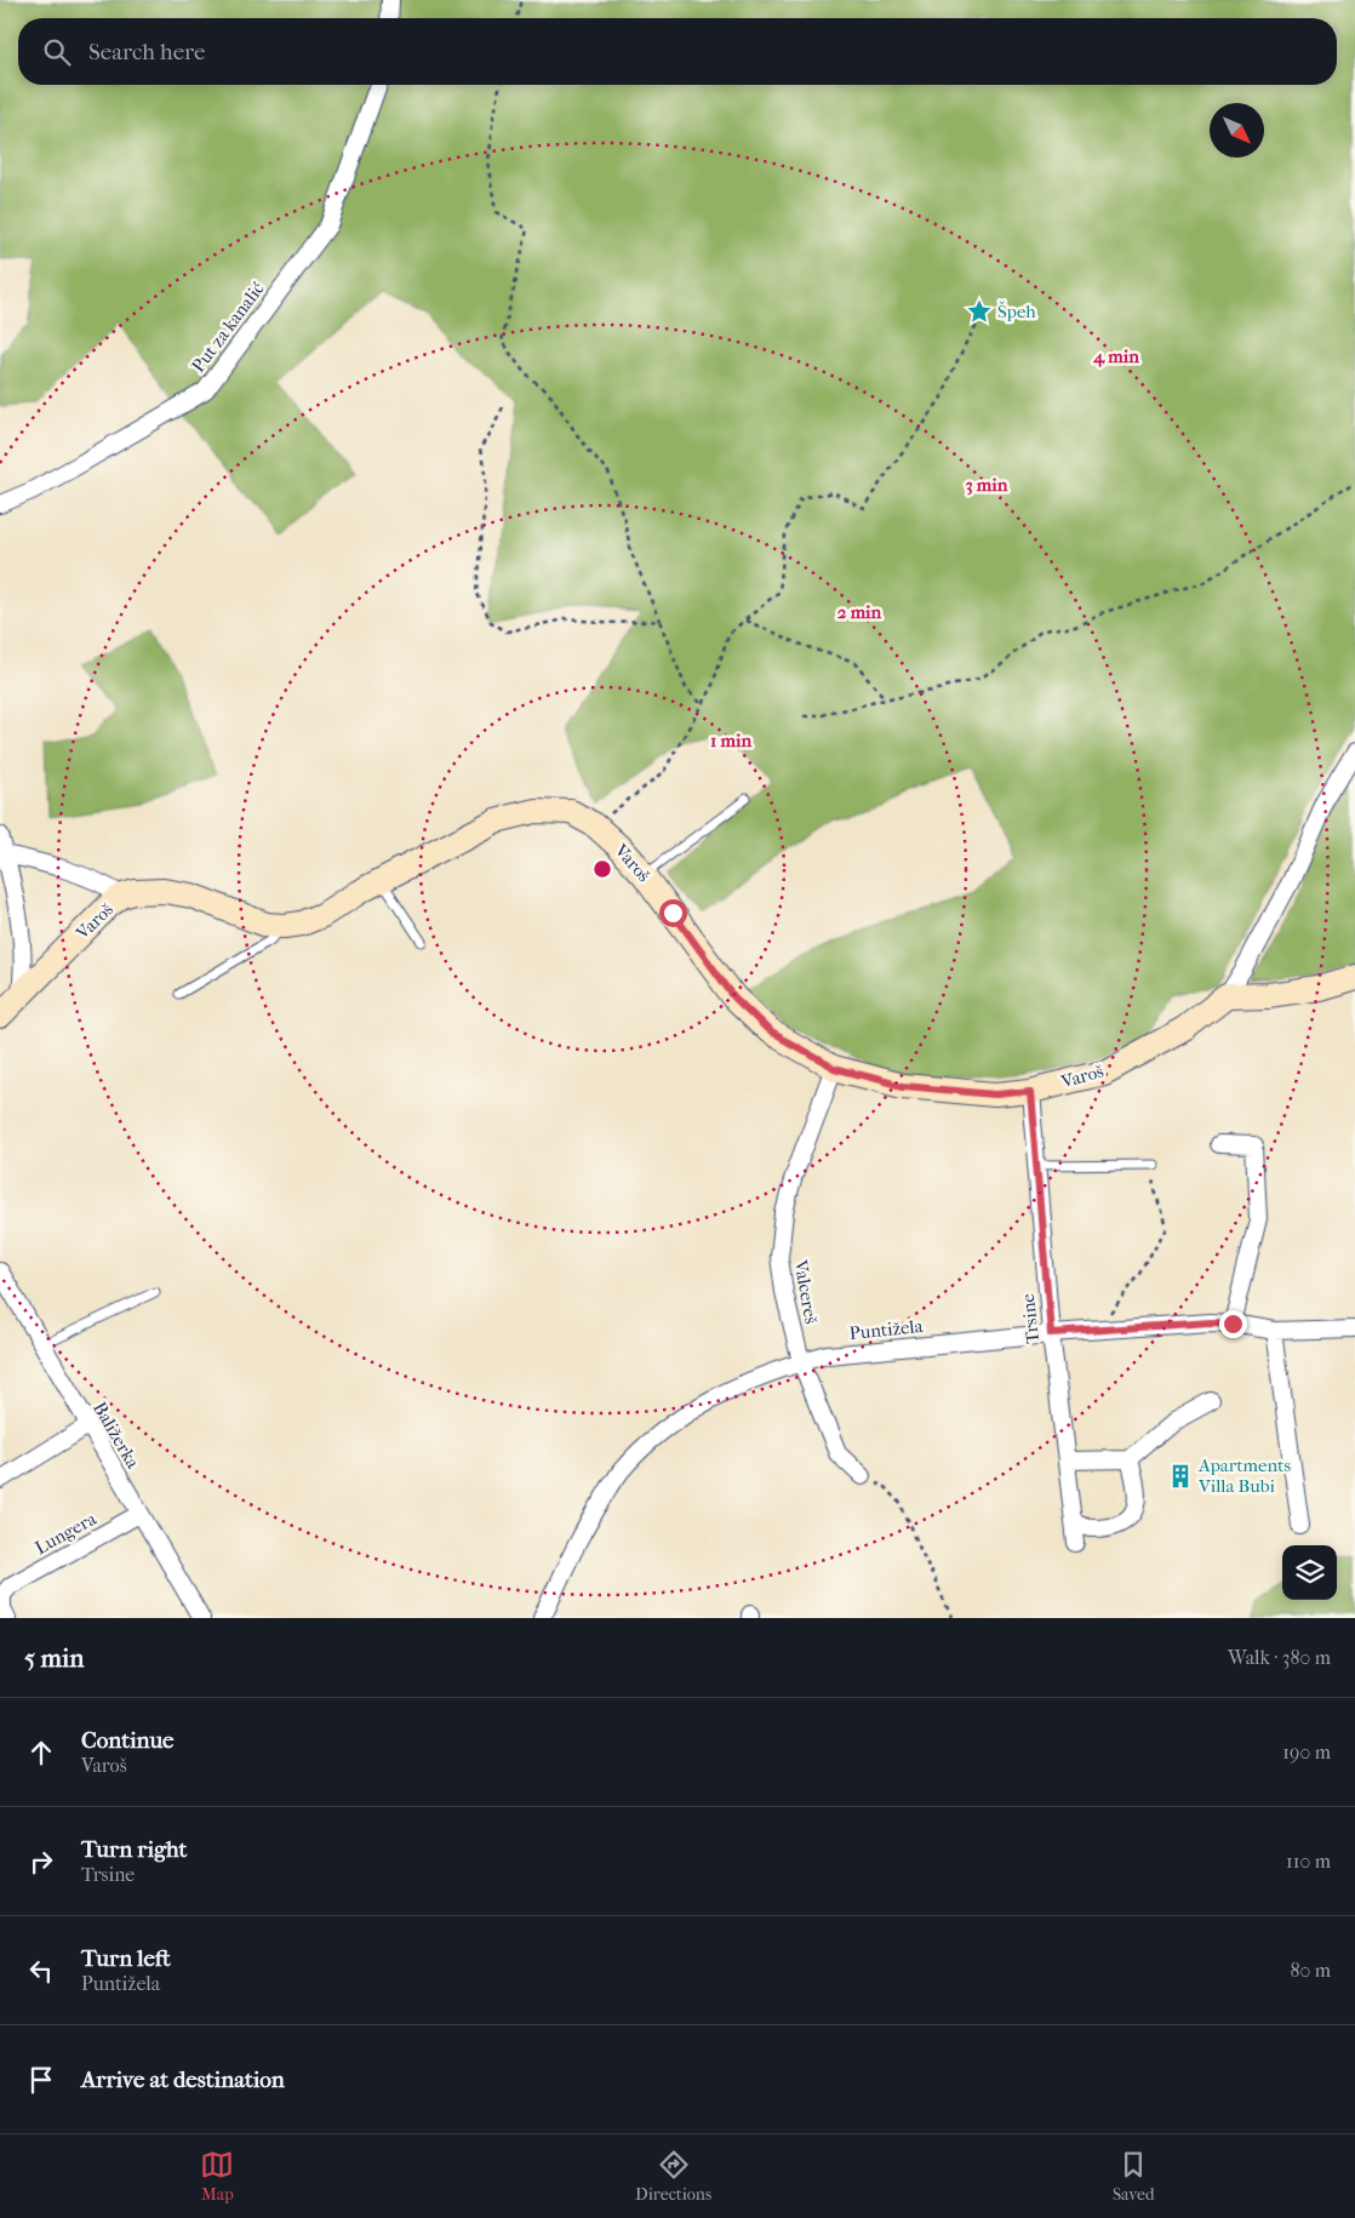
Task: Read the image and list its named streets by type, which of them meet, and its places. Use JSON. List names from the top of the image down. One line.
{"streets":{"main road":["Varoš"],"street":["Put za kanalić","Valcereš","Trsine","Puntižela","Baližerka","Lungera"]},"crossings":[["Varoš","Valcereš"],["Varoš","Trsine"],["Valcereš","Puntižela"],["Trsine","Puntižela"],["Baližerka","Lungera"]],"places":{"place":["Špeh"],"building":["Apartments Villa Bubi"]},"north":"bottom right","page":{"search":"Search here","heading":["5 min","Walk · 380 m"],"list":[["Continue","Varoš","190 m"],["Turn right","Trsine","110 m"],["Turn left","Puntižela","80 m"],"Arrive at destination"],"nav":["Map","Directions","Saved"]},"rings":["4 min","3 min","2 min","1 min"]}
